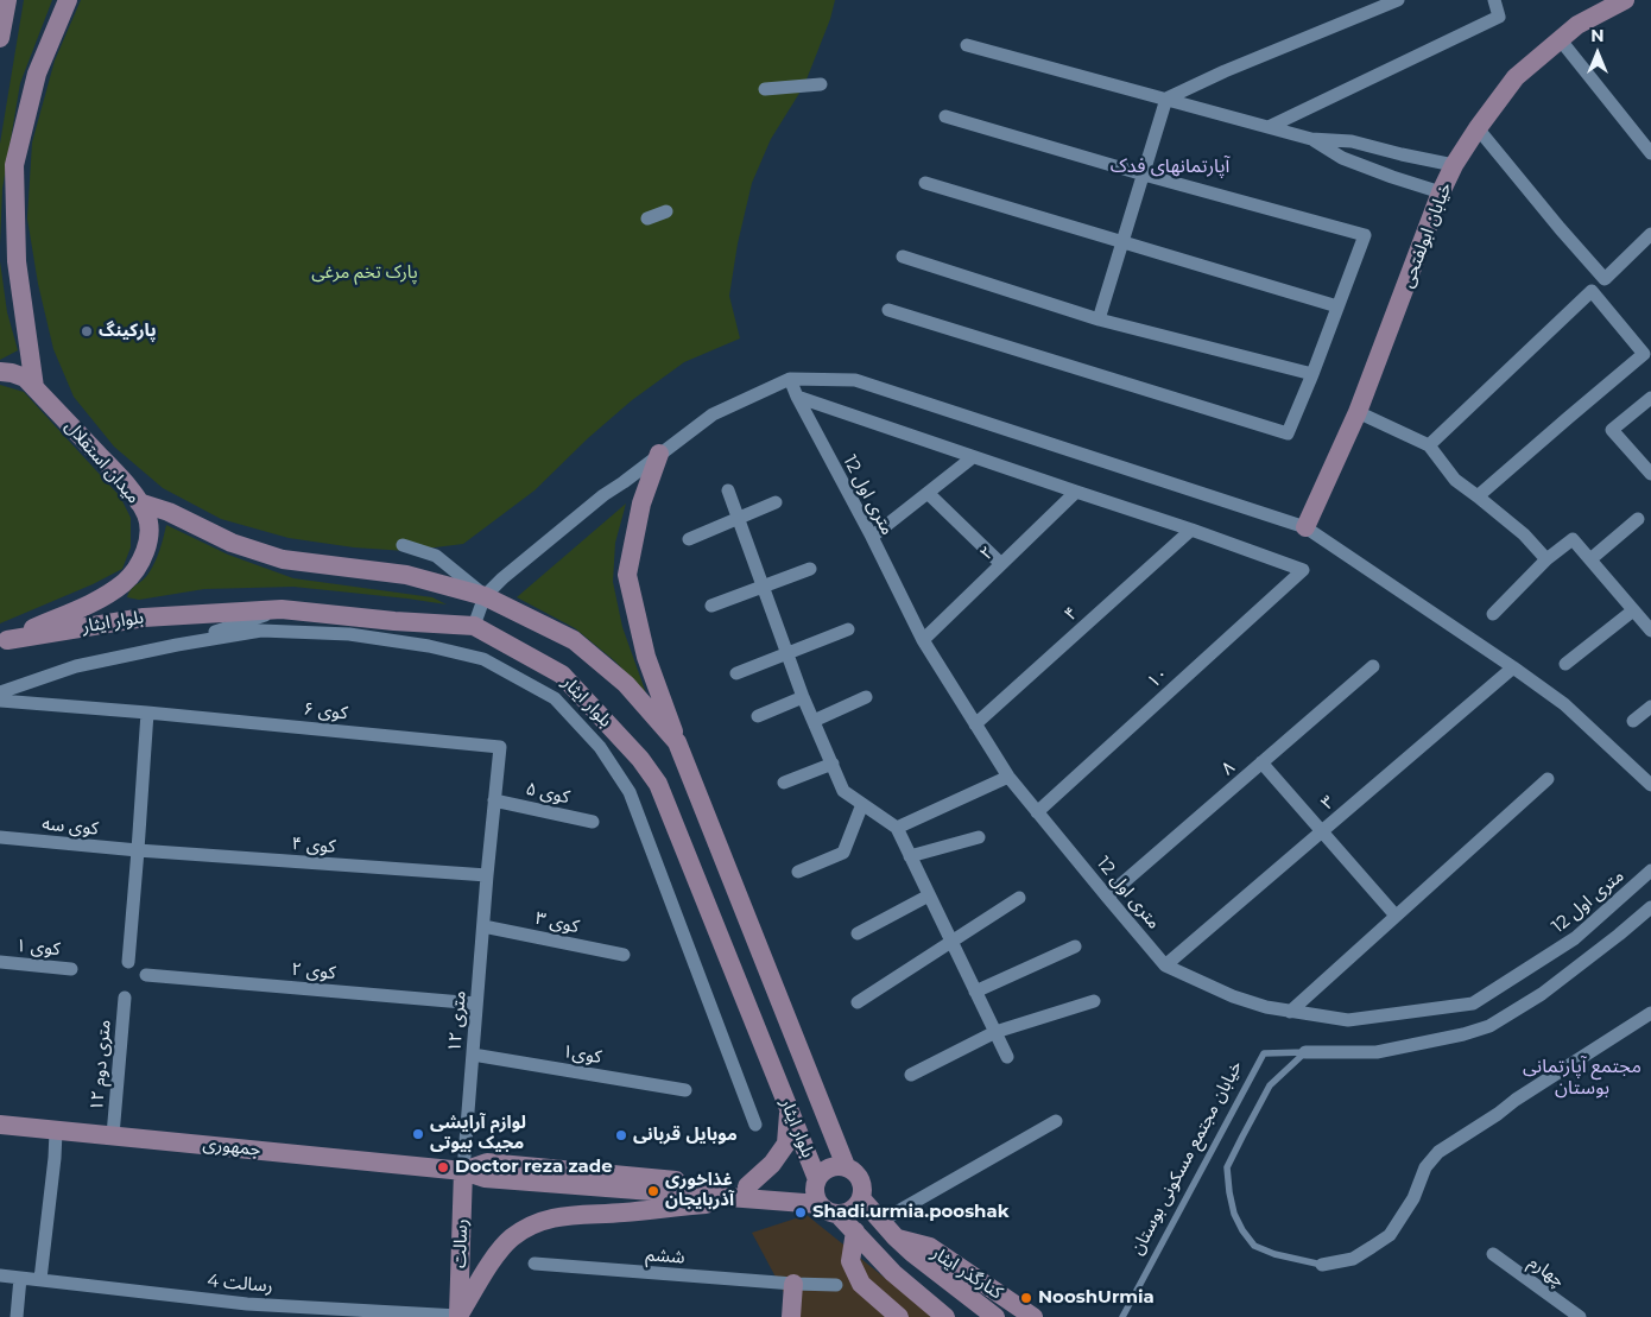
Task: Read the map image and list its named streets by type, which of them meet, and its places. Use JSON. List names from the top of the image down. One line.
{"streets":{"main road":["خیابان ابولفتحی","میدان استقلال","بلوار ایثار","جمهوری","رسالت","کنارگذر ایثار"],"street":["12 متری اول","۲","۴","۱۰","کوی ۶","۸","کوی ۵","۳","کوی سه","کوی ۴","کوی ۳","کوی ۱","کوی ۲","۱۲ متری","کوی۱","۱۲ متری دوم","خیابان مجتمع مسکونی بوستان","ششم","چهارم","رسالت 4"]},"crossings":[["میدان استقلال","بلوار ایثار"],["12 متری اول","۲"],["12 متری اول","۴"],["12 متری اول","۱۰"],["12 متری اول","۸"],["12 متری اول","۳"],["۴","۱۰"],["بلوار ایثار","جمهوری"],["کوی ۶","۱۲ متری"],["کوی ۵","۱۲ متری"],["کوی سه","کوی ۴"],["کوی ۴","۱۲ متری"],["کوی ۳","۱۲ متری"],["کوی ۲","۱۲ متری"],["۱۲ متری","کوی۱"],["۱۲ متری","جمهوری"],["۱۲ متری","رسالت"],["۱۲ متری دوم","جمهوری"],["جمهوری","رسالت"],["رسالت","رسالت 4"]],"districts":["آپارتمانهای فدک","مجتمع آپارتمانی بوستان"],"parks":["پارک تخم مرغی"],"places":["پارکینگ","لوازم آرایشی مجیک بیوتی","موبایل قربانی","Doctor reza zade","غذاخوری آذربایجان","Shadi.urmia.pooshak","NooshUrmia"],"north":"top"}
